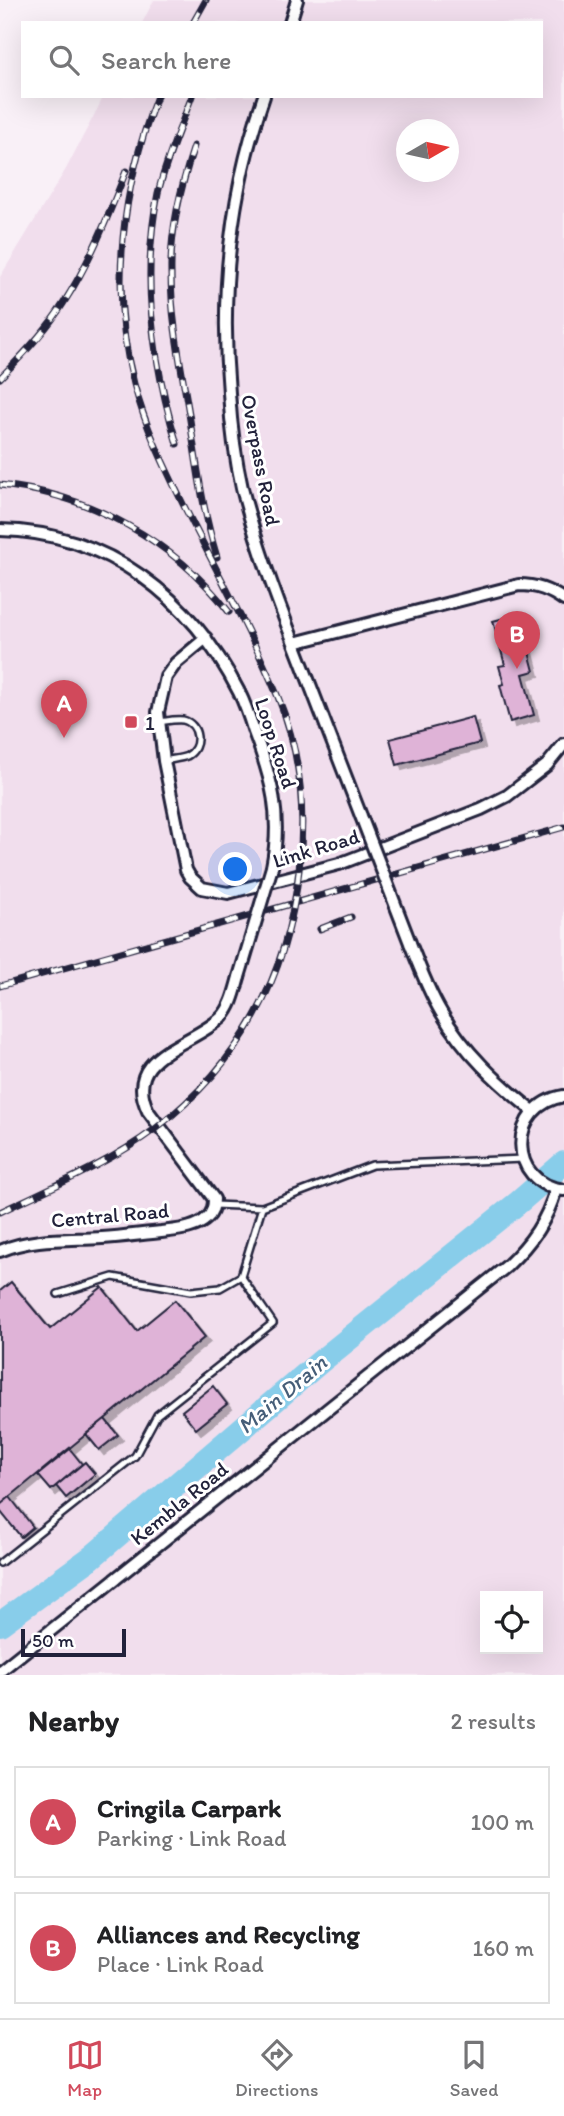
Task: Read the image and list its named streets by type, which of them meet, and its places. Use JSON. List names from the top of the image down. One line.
{"streets":{"street":["Overpass Road","Loop Road","Link Road","Central Road","Kembla Road"]},"crossings":[["Loop Road","Link Road"],["Loop Road","Central Road"]],"water":["Main Drain"],"places":{"transit":["1"]},"scale_bar":"50 m","north":"right","page":{"search":"Search here","pins":["B","A"],"scale":"50 m","heading":["Nearby","2 results"],"list":[{"mark":"A","name":"Cringila Carpark","note":"Parking · Link Road","value":"100 m"},{"mark":"B","name":"Alliances and Recycling","note":"Place · Link Road","value":"160 m"}],"nav":["Map","Directions","Saved"]}}
